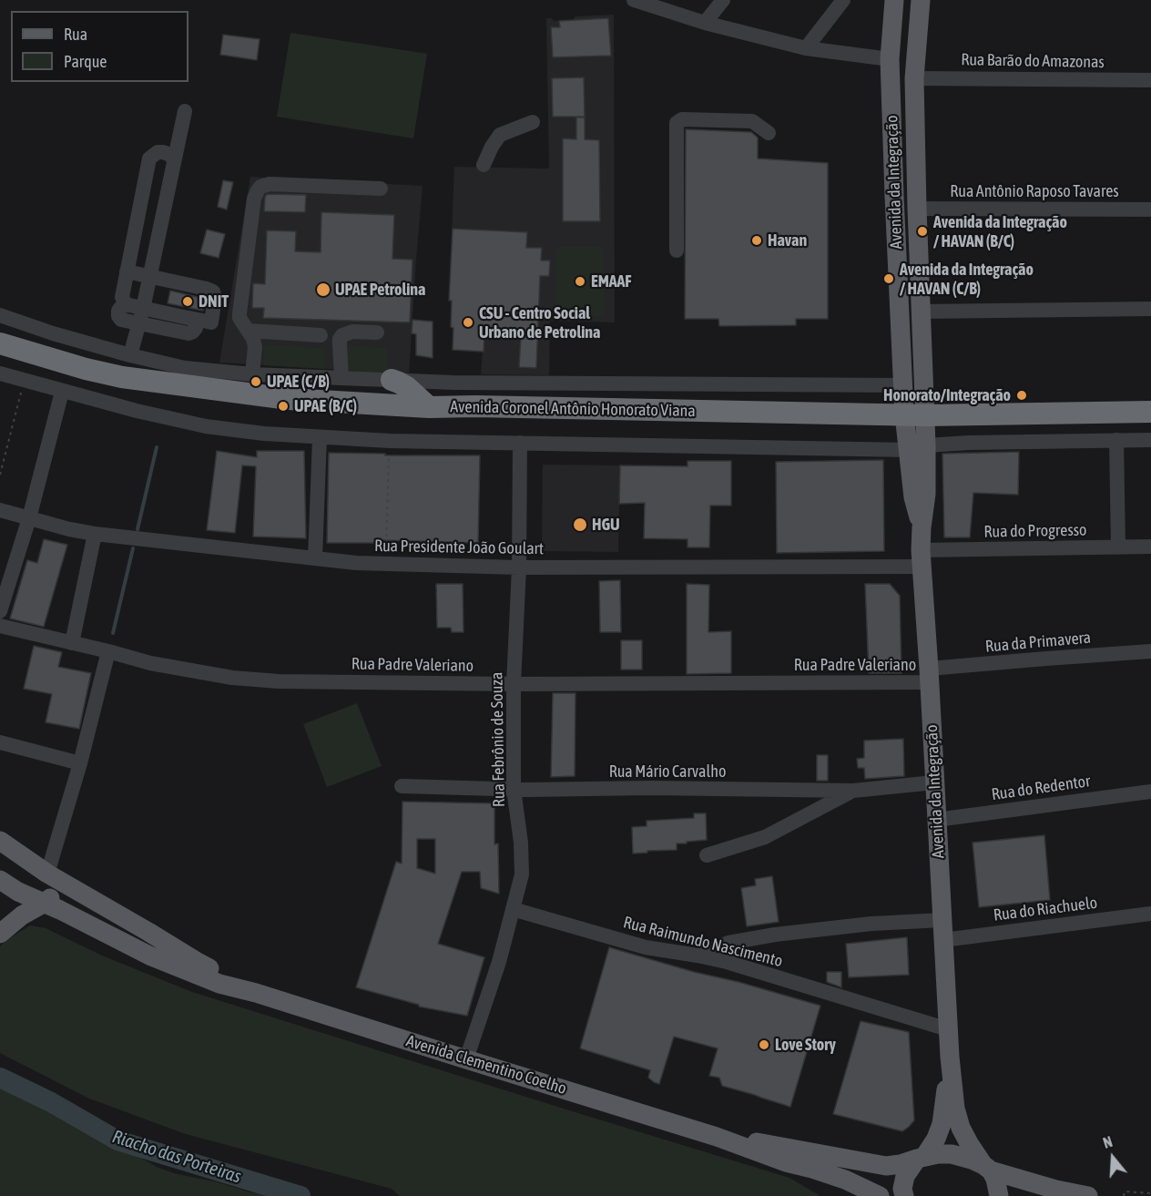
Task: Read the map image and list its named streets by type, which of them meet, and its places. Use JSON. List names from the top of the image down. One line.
{"streets":{"highway":["Avenida Coronel Antônio Honorato Viana"],"main road":["Avenida da Integração","Avenida Clementino Coelho"],"street":["Rua Barão do Amazonas","Rua Antônio Raposo Tavares","Rua do Progresso","Rua Presidente João Goulart","Rua da Primavera","Rua Padre Valeriano","Rua Febrônio de Souza","Rua Mário Carvalho","Rua do Redentor","Rua do Riachuelo","Rua Raimundo Nascimento"]},"crossings":[["Rua Barão do Amazonas","Avenida da Integração"],["Avenida da Integração","Rua Antônio Raposo Tavares"],["Avenida da Integração","Avenida Coronel Antônio Honorato Viana"],["Avenida da Integração","Rua do Progresso"],["Avenida da Integração","Rua Presidente João Goulart"],["Avenida da Integração","Rua da Primavera"],["Avenida da Integração","Rua Padre Valeriano"],["Avenida da Integração","Rua Mário Carvalho"],["Avenida da Integração","Rua do Redentor"],["Avenida da Integração","Rua do Riachuelo"],["Avenida da Integração","Rua Raimundo Nascimento"],["Avenida da Integração","Avenida Clementino Coelho"],["Rua do Progresso","Rua Presidente João Goulart"],["Rua Presidente João Goulart","Rua Febrônio de Souza"],["Rua da Primavera","Rua Padre Valeriano"],["Rua Padre Valeriano","Rua Febrônio de Souza"],["Rua Febrônio de Souza","Rua Mário Carvalho"],["Rua Febrônio de Souza","Rua Raimundo Nascimento"],["Rua Febrônio de Souza","Avenida Clementino Coelho"]],"water":["Riacho das Porteiras"],"places":["Avenida da Integração / HAVAN (B/C)","Havan","Avenida da Integração / HAVAN (C/B)","EMAAF","UPAE Petrolina","DNIT","CSU - Centro Social Urbano de Petrolina","UPAE (C/B)","Honorato/Integração","UPAE (B/C)","HGU","Love Story"],"legend":["Rua","Parque"],"north":"top"}
